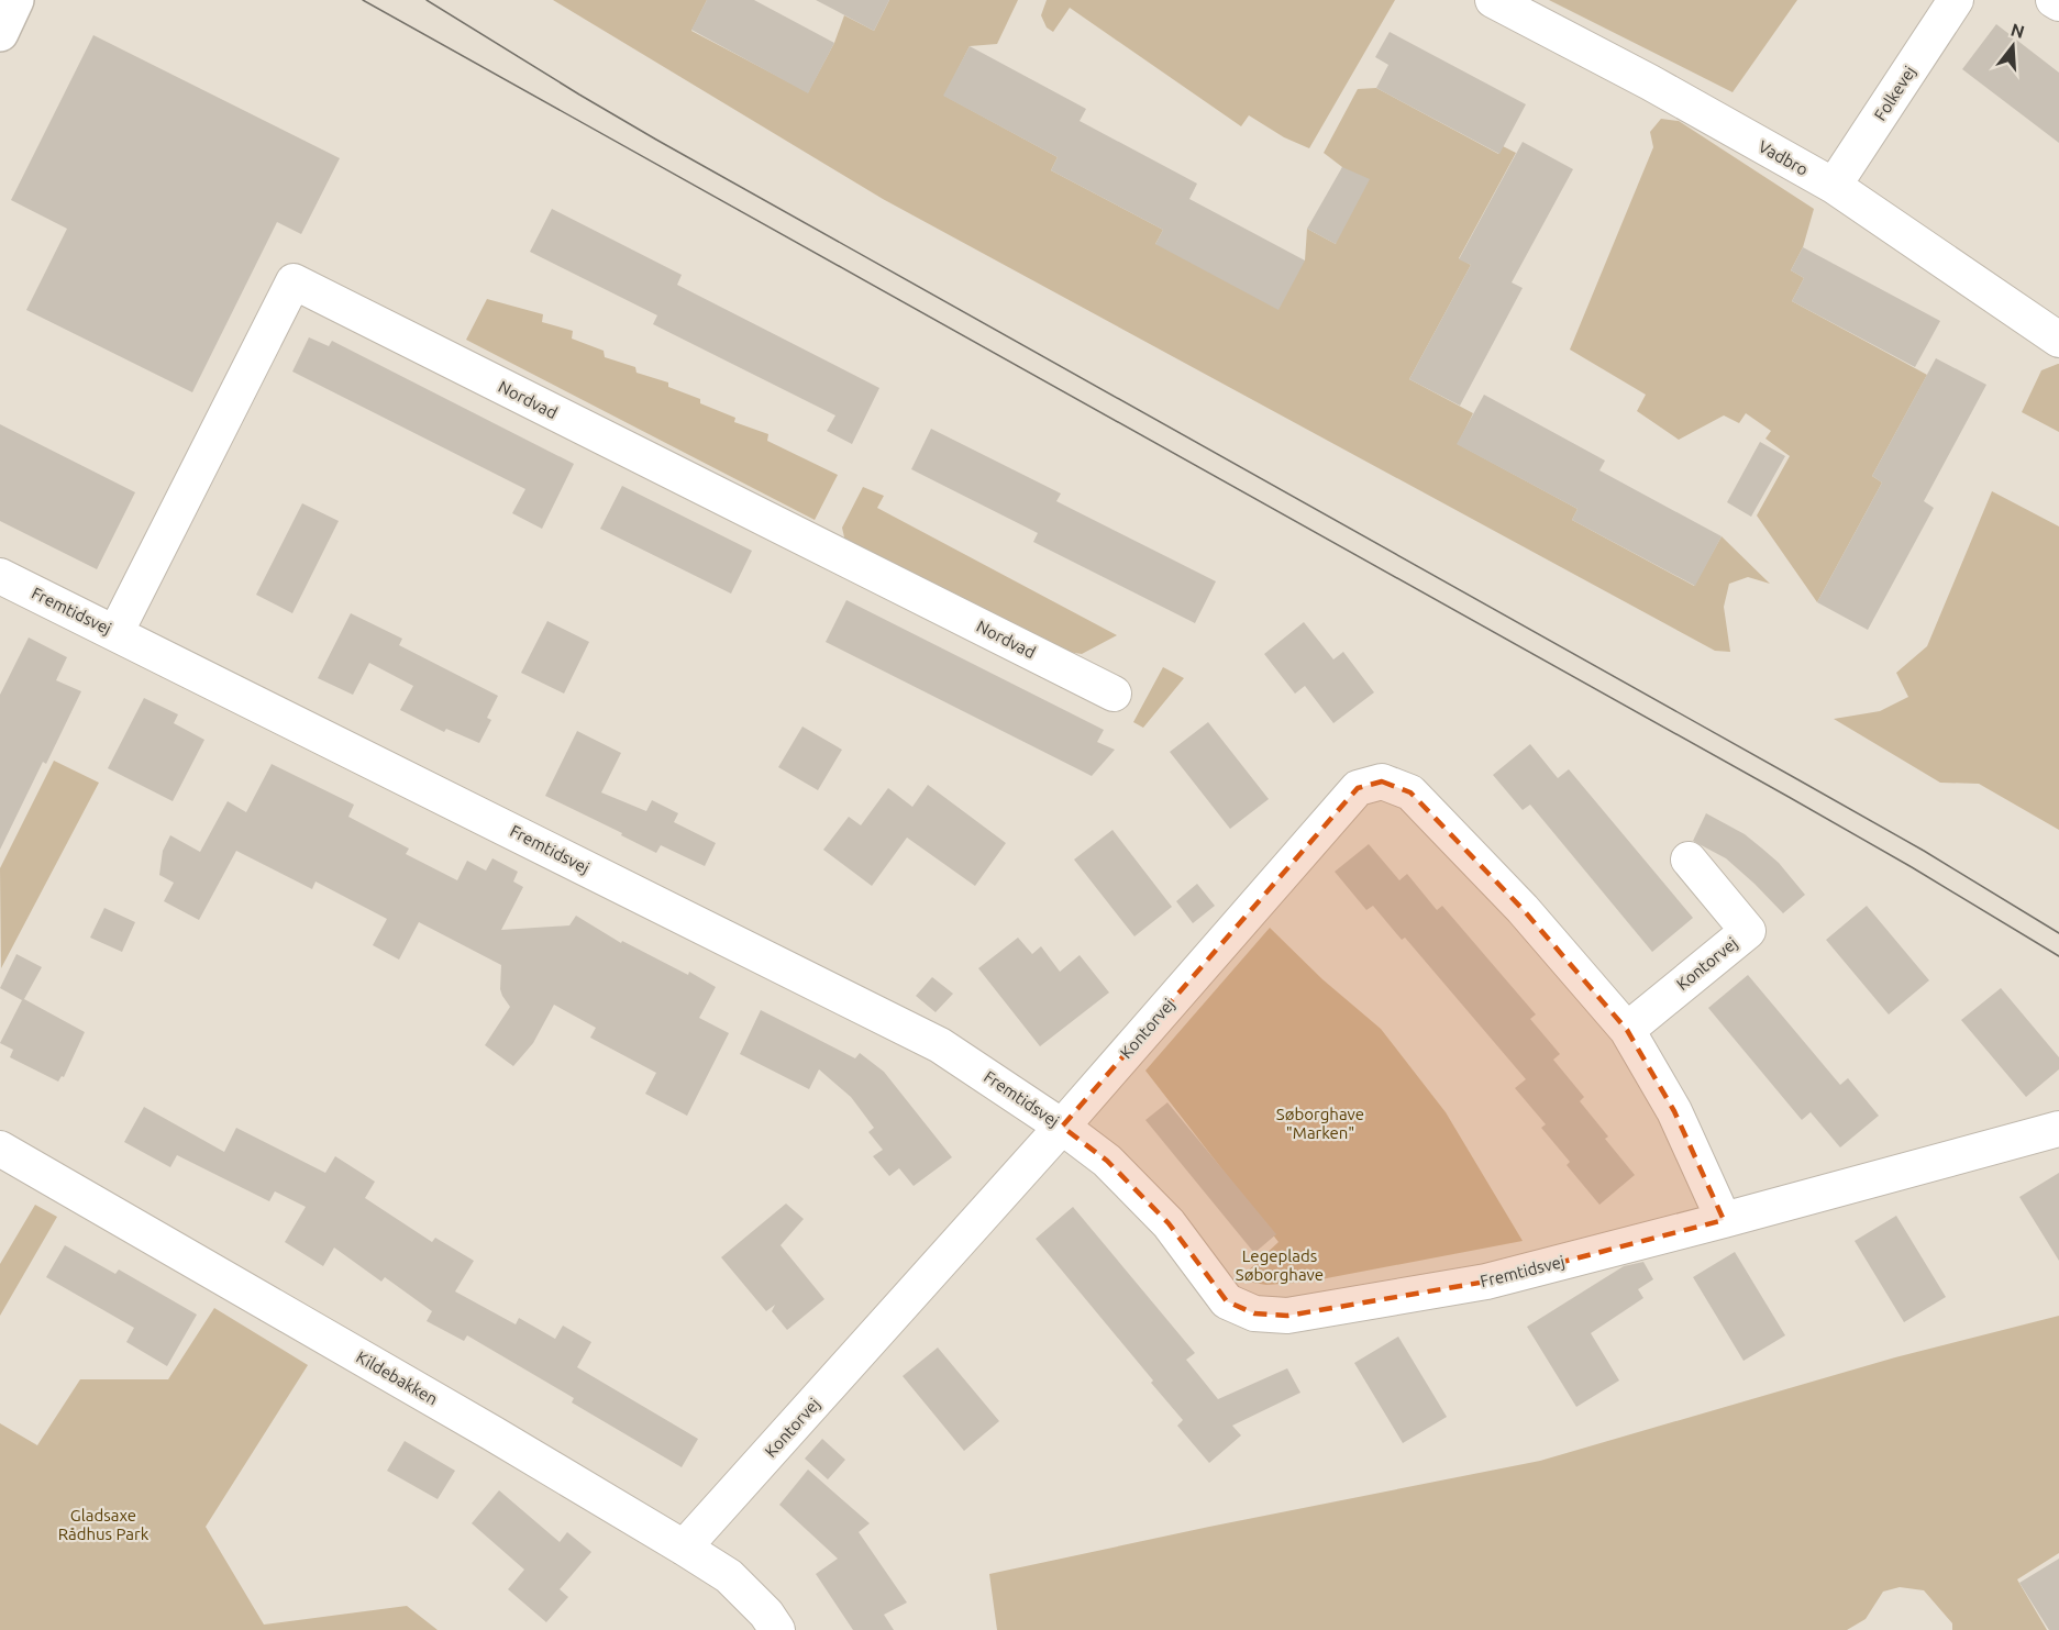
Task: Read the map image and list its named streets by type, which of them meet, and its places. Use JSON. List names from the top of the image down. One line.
{"streets":{"street":["Folkevej","Vadbro","Nordvad","Fremtidsvej","Kontorvej","Kildebakken"]},"crossings":[["Folkevej","Vadbro"],["Nordvad","Fremtidsvej"],["Fremtidsvej","Kontorvej"],["Kontorvej","Kildebakken"]],"parks":["Søborghave \"Marken\"","Legeplads Søborghave","Gladsaxe Rådhus Park"],"north":"top"}
